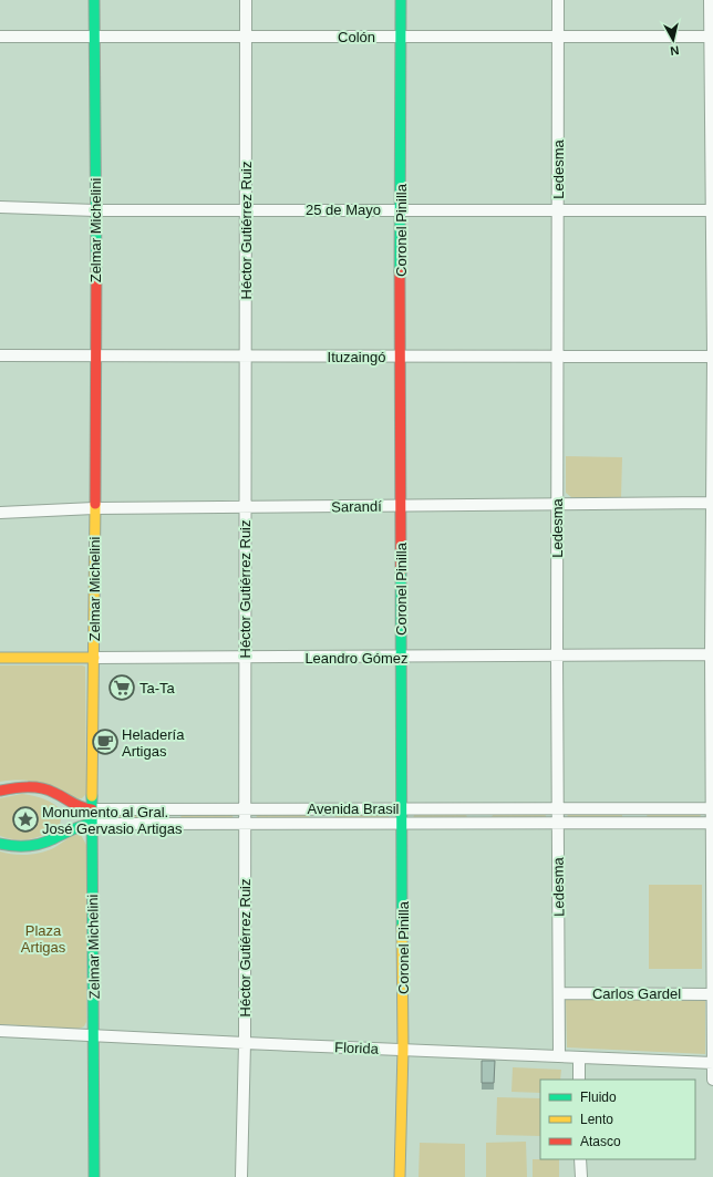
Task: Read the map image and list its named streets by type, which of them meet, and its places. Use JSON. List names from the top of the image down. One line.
{"streets":{"street":["Colón","Ledesma","25 de Mayo","Zelmar Michelini","Héctor Gutiérrez Ruiz","Coronel Pinilla","Ituzaingó","Sarandí","Leandro Gómez","Avenida Brasil","Carlos Gardel","Florida"]},"crossings":[["Colón","Ledesma"],["Colón","Zelmar Michelini"],["Colón","Héctor Gutiérrez Ruiz"],["Colón","Coronel Pinilla"],["Ledesma","25 de Mayo"],["Ledesma","Ituzaingó"],["Ledesma","Sarandí"],["Ledesma","Leandro Gómez"],["Ledesma","Avenida Brasil"],["Ledesma","Carlos Gardel"],["Ledesma","Florida"],["25 de Mayo","Zelmar Michelini"],["25 de Mayo","Héctor Gutiérrez Ruiz"],["25 de Mayo","Coronel Pinilla"],["Zelmar Michelini","Ituzaingó"],["Zelmar Michelini","Sarandí"],["Zelmar Michelini","Leandro Gómez"],["Zelmar Michelini","Avenida Brasil"],["Zelmar Michelini","Florida"],["Héctor Gutiérrez Ruiz","Ituzaingó"],["Héctor Gutiérrez Ruiz","Sarandí"],["Héctor Gutiérrez Ruiz","Leandro Gómez"],["Héctor Gutiérrez Ruiz","Avenida Brasil"],["Héctor Gutiérrez Ruiz","Florida"],["Coronel Pinilla","Ituzaingó"],["Coronel Pinilla","Sarandí"],["Coronel Pinilla","Leandro Gómez"],["Coronel Pinilla","Avenida Brasil"],["Coronel Pinilla","Florida"]],"parks":["Plaza Artigas"],"places":{"supermarket":["Ta-Ta"],"cafe":["Heladería Artigas"],"place":["Monumento al Gral. José Gervasio Artigas"]},"legend":["Fluido","Lento","Atasco"],"north":"bottom"}
